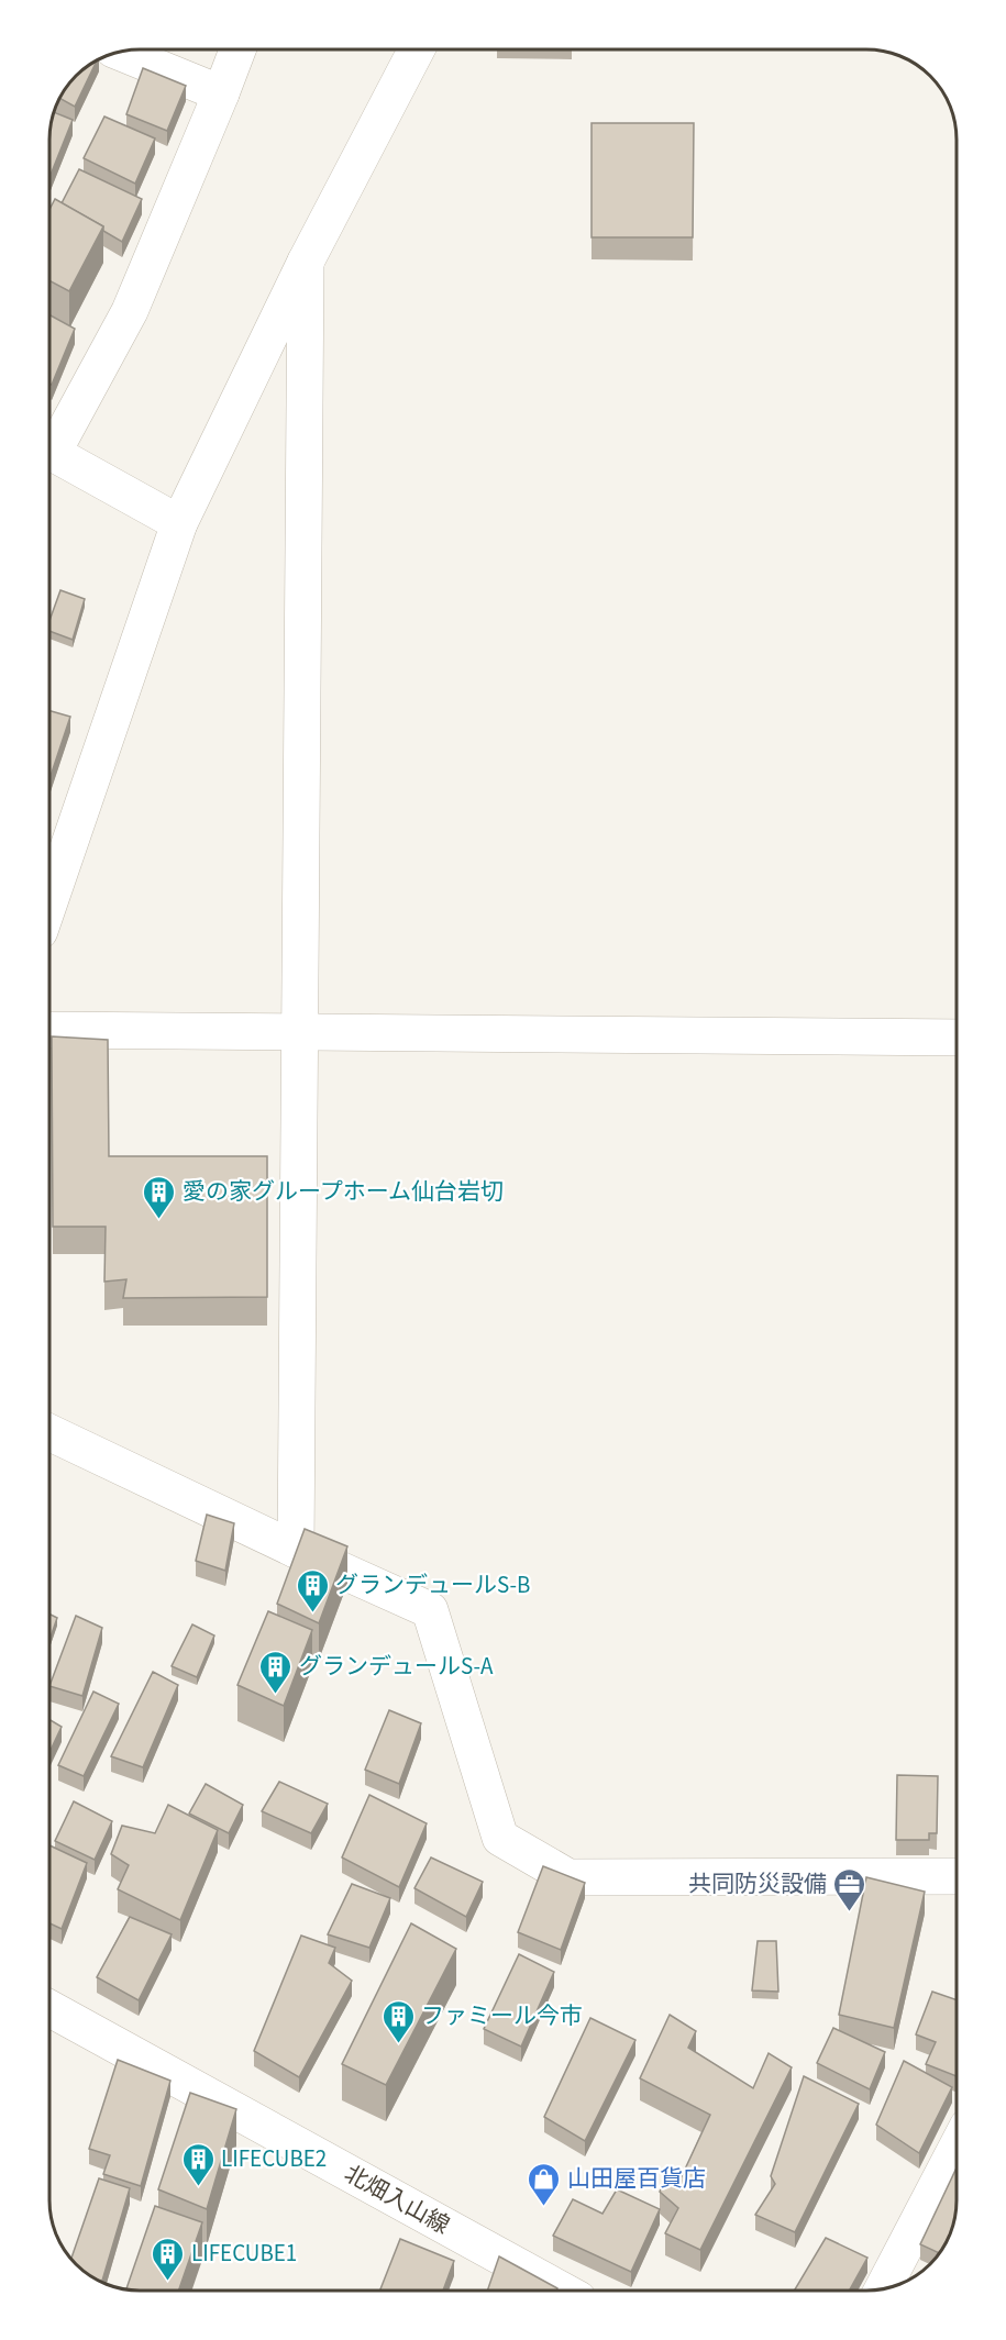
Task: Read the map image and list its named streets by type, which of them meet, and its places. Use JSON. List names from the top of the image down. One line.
{"streets":{"street":["北畑入山線"]},"places":{"building":["愛の家グループホーム仙台岩切","グランデュールS-B","グランデュールS-A","ファミール今市","LIFECUBE2","LIFECUBE1"],"office":["共同防災設備"],"shop":["山田屋百貨店"]}}
